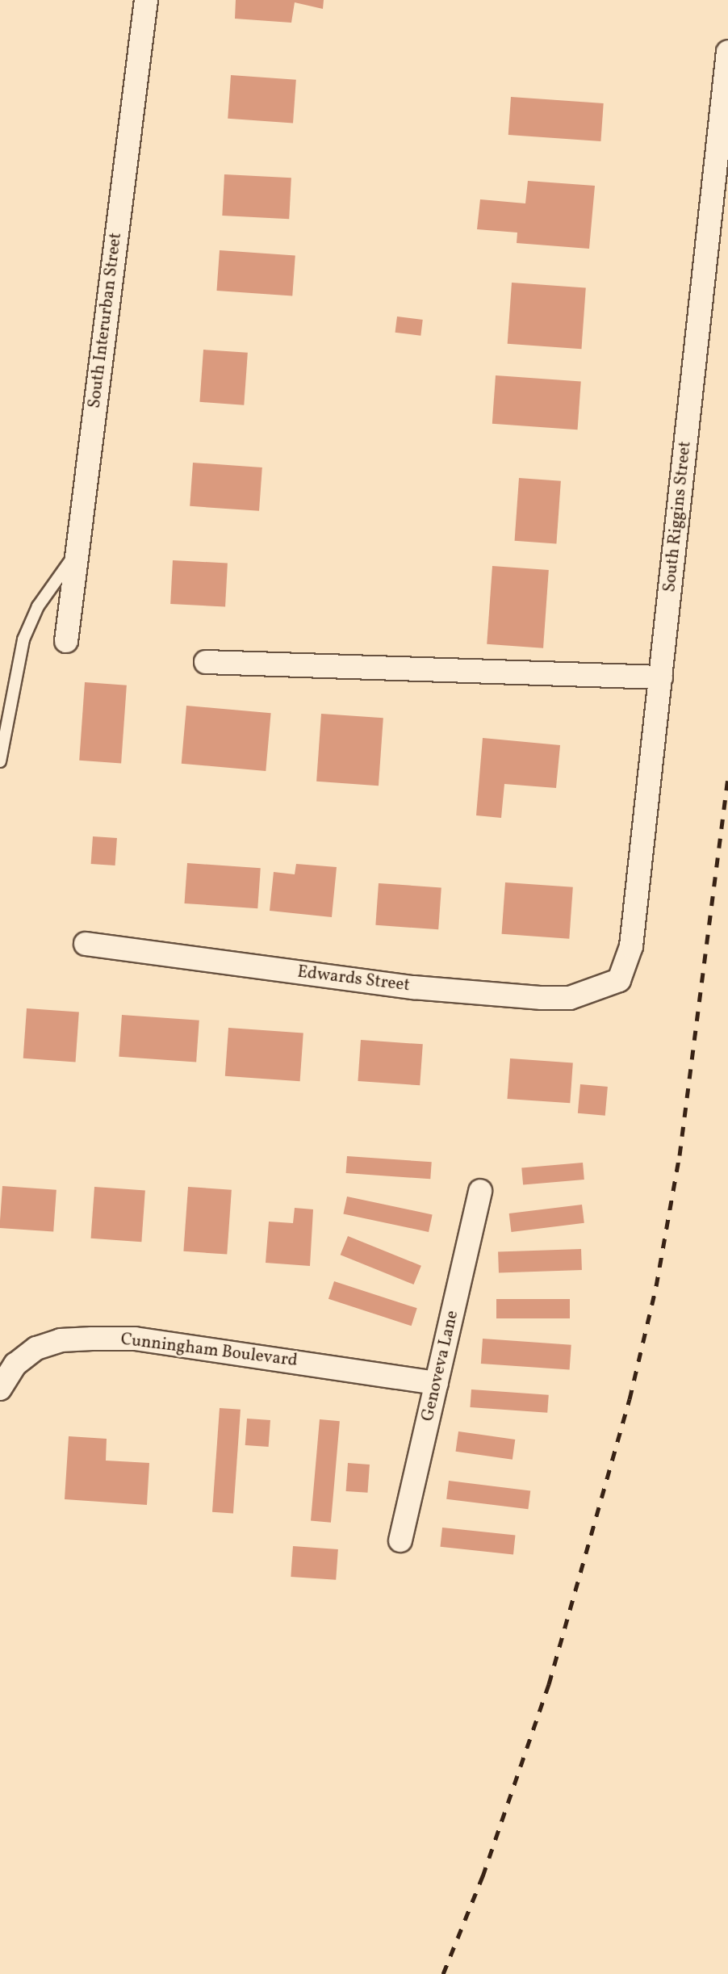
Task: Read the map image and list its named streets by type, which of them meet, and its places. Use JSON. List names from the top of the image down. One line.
{"streets":{"street":["South Interurban Street","South Riggins Street","Edwards Street","Cunningham Boulevard","Genoveva Lane"]},"crossings":[["South Riggins Street","Edwards Street"],["Cunningham Boulevard","Genoveva Lane"]]}
